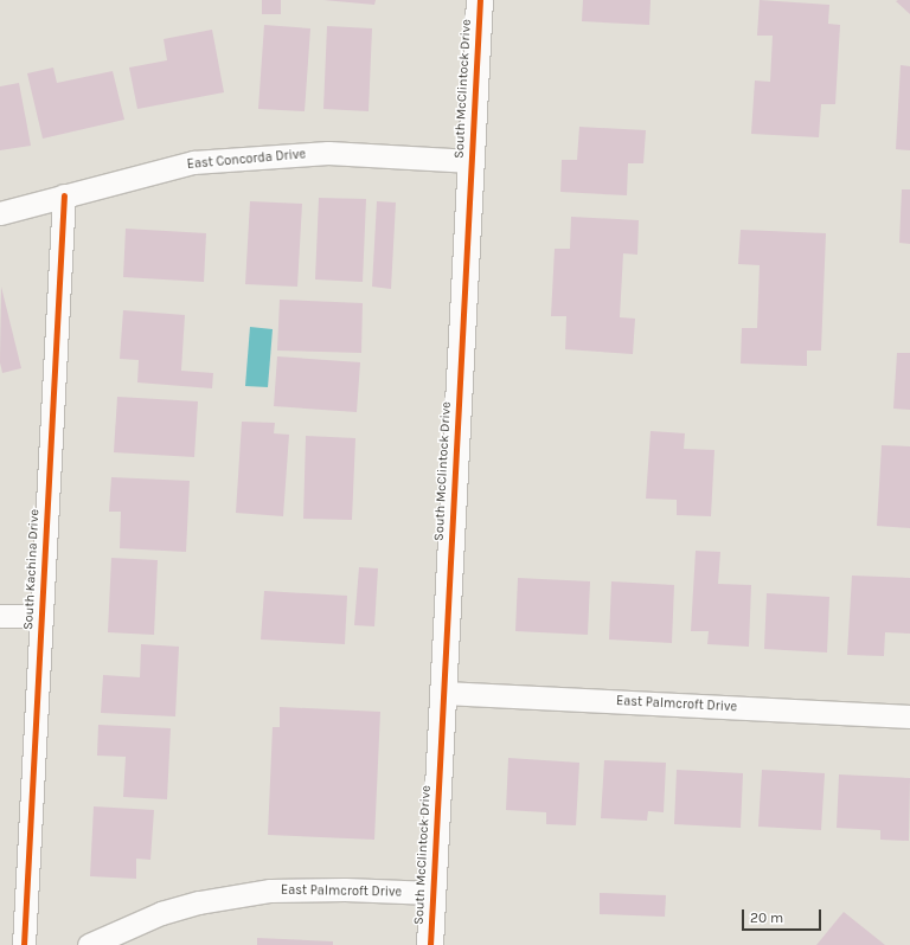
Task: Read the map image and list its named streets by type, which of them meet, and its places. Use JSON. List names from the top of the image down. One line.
{"streets":{"main road":["South McClintock Drive"],"street":["East Concorda Drive","South Kachina Drive","East Palmcroft Drive"]},"crossings":[["South McClintock Drive","East Concorda Drive"],["South McClintock Drive","East Palmcroft Drive"],["East Concorda Drive","South Kachina Drive"]],"scale_bar":"20 m"}
